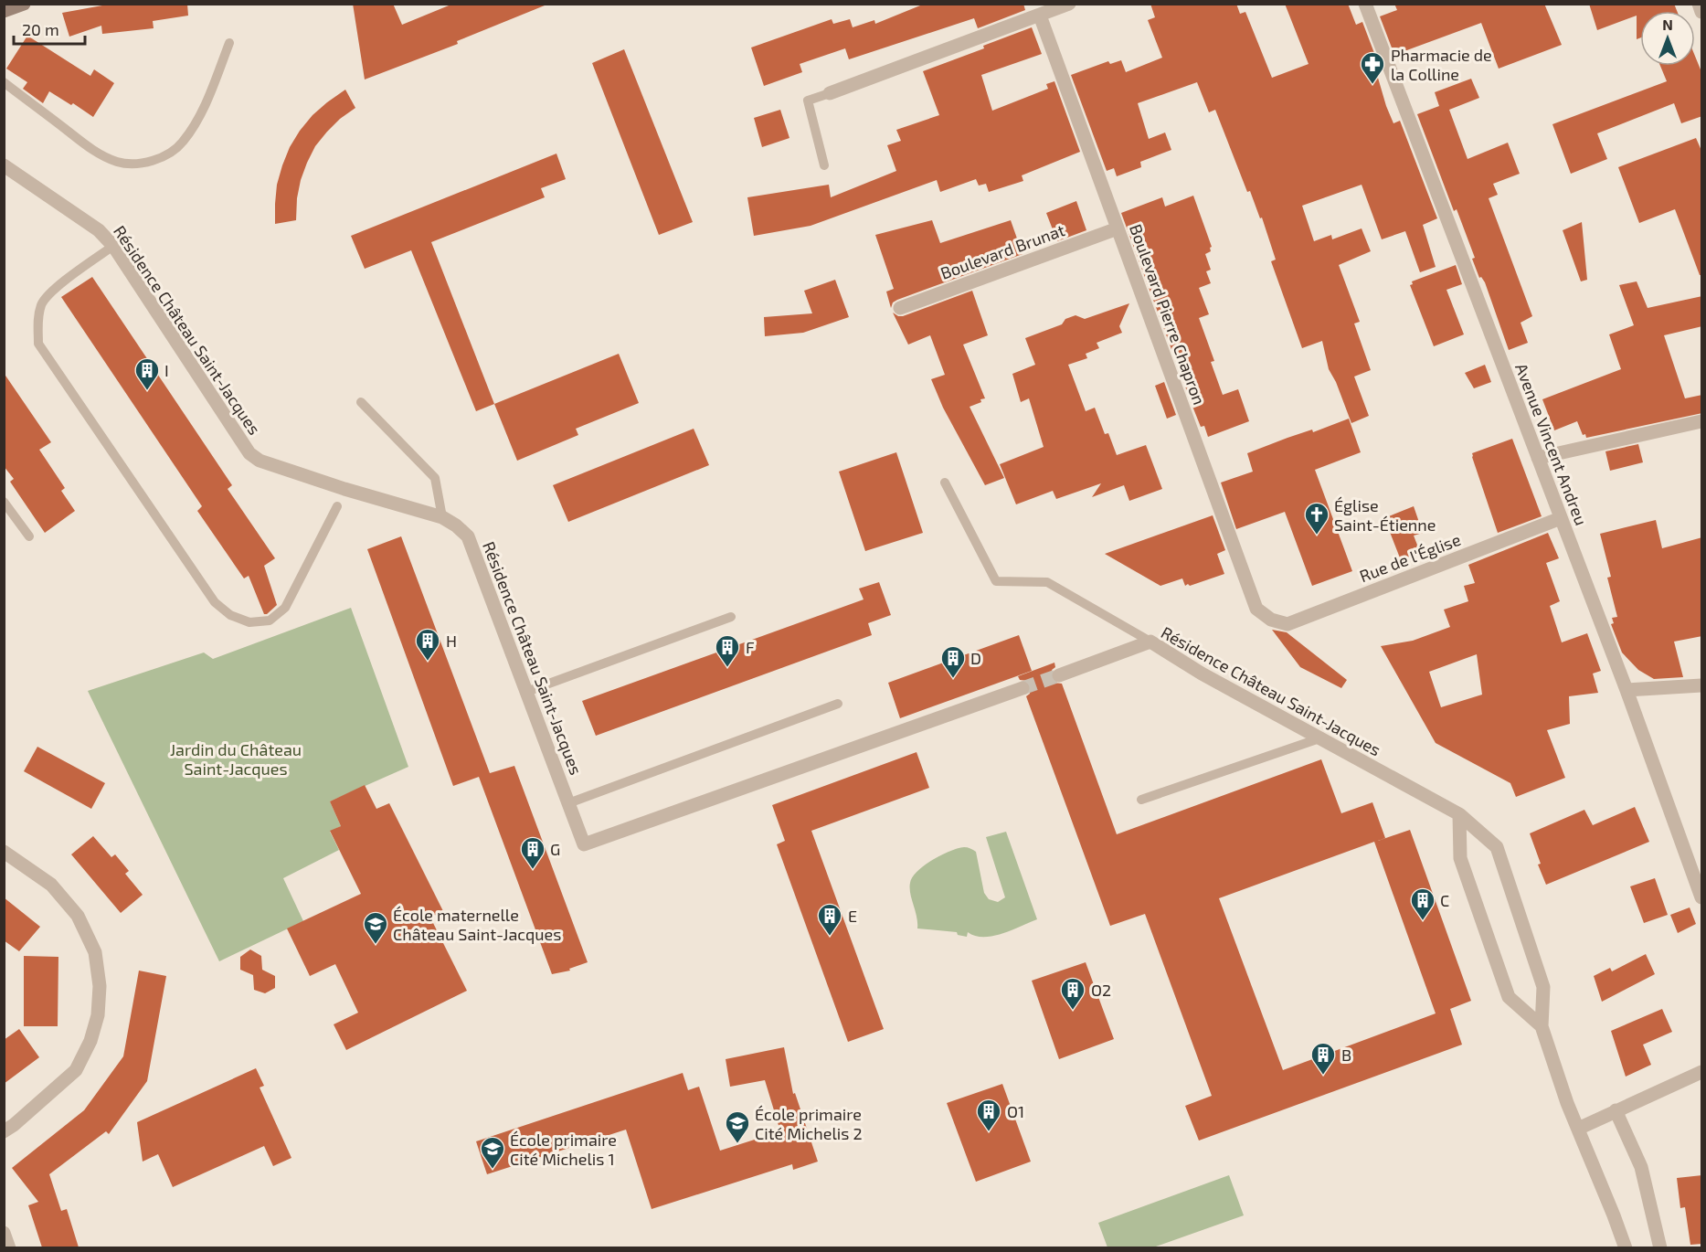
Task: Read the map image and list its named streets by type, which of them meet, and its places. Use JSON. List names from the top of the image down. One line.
{"streets":{"street":["Boulevard Brunat","Boulevard Pierre Chapron","Résidence Château Saint-Jacques","Avenue Vincent Andreu","Rue de l'Église"]},"crossings":[["Boulevard Brunat","Boulevard Pierre Chapron"],["Boulevard Pierre Chapron","Rue de l'Église"],["Avenue Vincent Andreu","Rue de l'Église"]],"parks":["Jardin du Château Saint-Jacques"],"places":{"pharmacy":["Pharmacie de la Colline"],"building":["I","H","F","D","G","C","E","O2","B","O1"],"church":["Église Saint-Étienne"],"school or university":["École maternelle Château Saint-Jacques","École primaire Cité Michelis 2","École primaire Cité Michelis 1"]},"scale_bar":"20 m","north":"top"}
